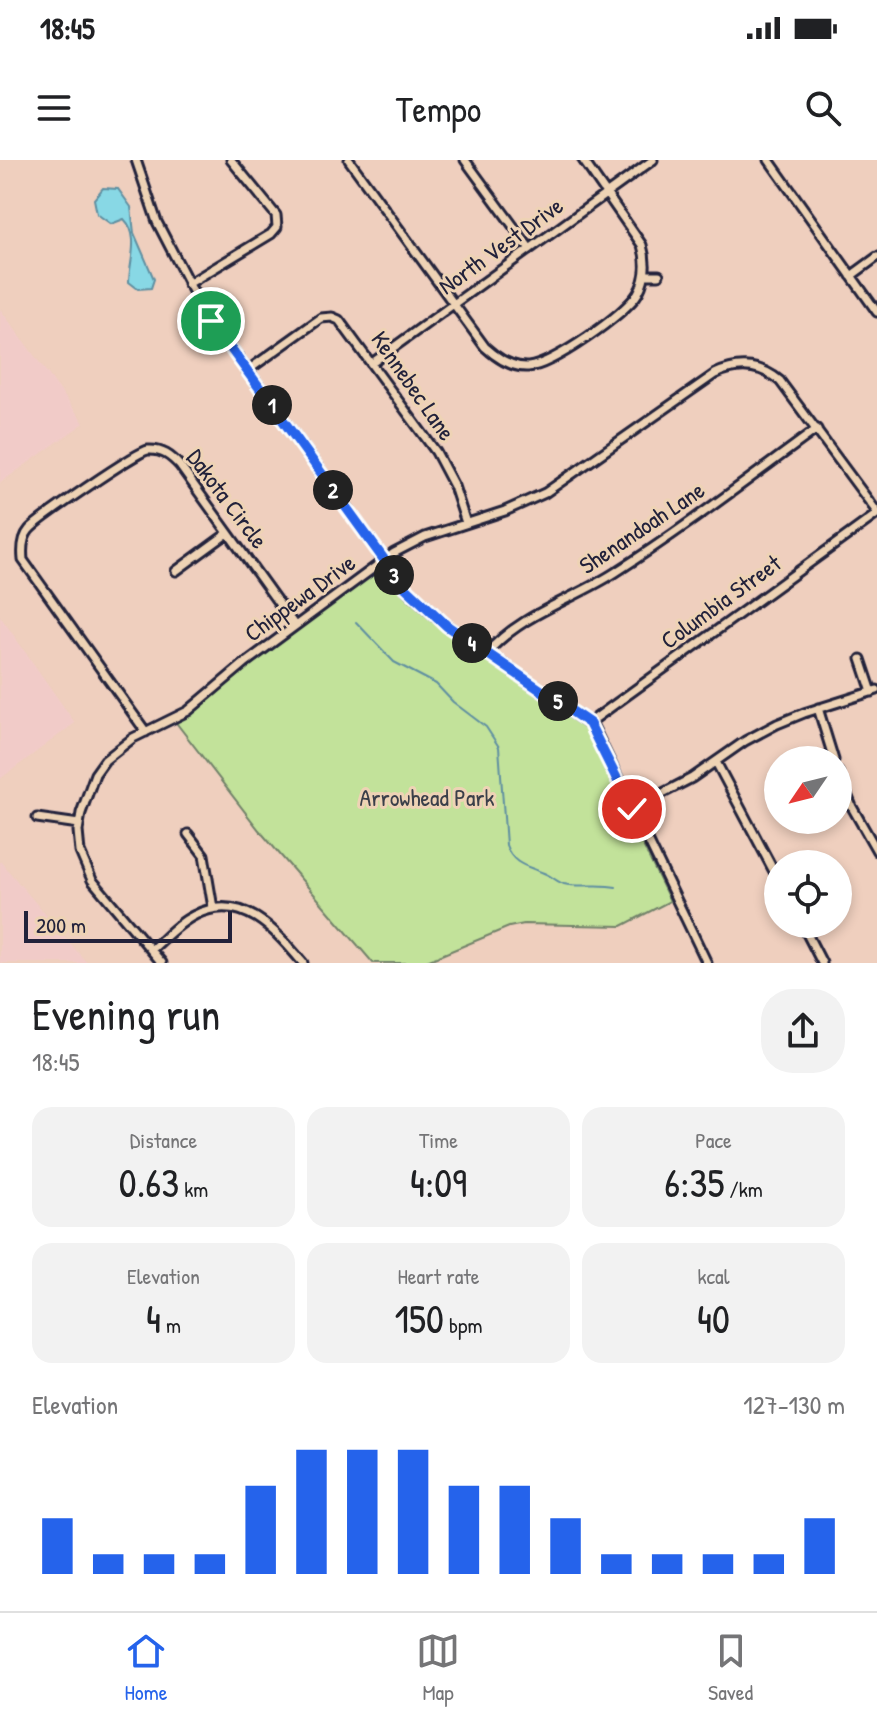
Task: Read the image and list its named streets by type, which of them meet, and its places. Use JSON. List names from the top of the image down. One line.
{"streets":{"street":["North Vest Drive","Kennebec Lane","Dakota Circle","Shenandoah Lane","Chippewa Drive","Columbia Street"]},"crossings":[["North Vest Drive","Kennebec Lane"],["Kennebec Lane","Chippewa Drive"],["Dakota Circle","Chippewa Drive"],["Shenandoah Lane","Chippewa Drive"]],"parks":["Arrowhead Park"],"scale_bar":"200 m","north":"bottom left","page":{"status":"18:45","header":"Tempo","pins":["1","2","3","4","5"],"scale":"200 m","heading":["Evening run","18:45"],"stats":[["Distance","0.63 km"],["Time","4:09"],["Pace","6:35 /km"],["Elevation","4 m"],["Heart rate","150 bpm"],["kcal","40"]],"chart":["Elevation","127–130 m"],"tabs":["Home","Map","Saved"]}}
